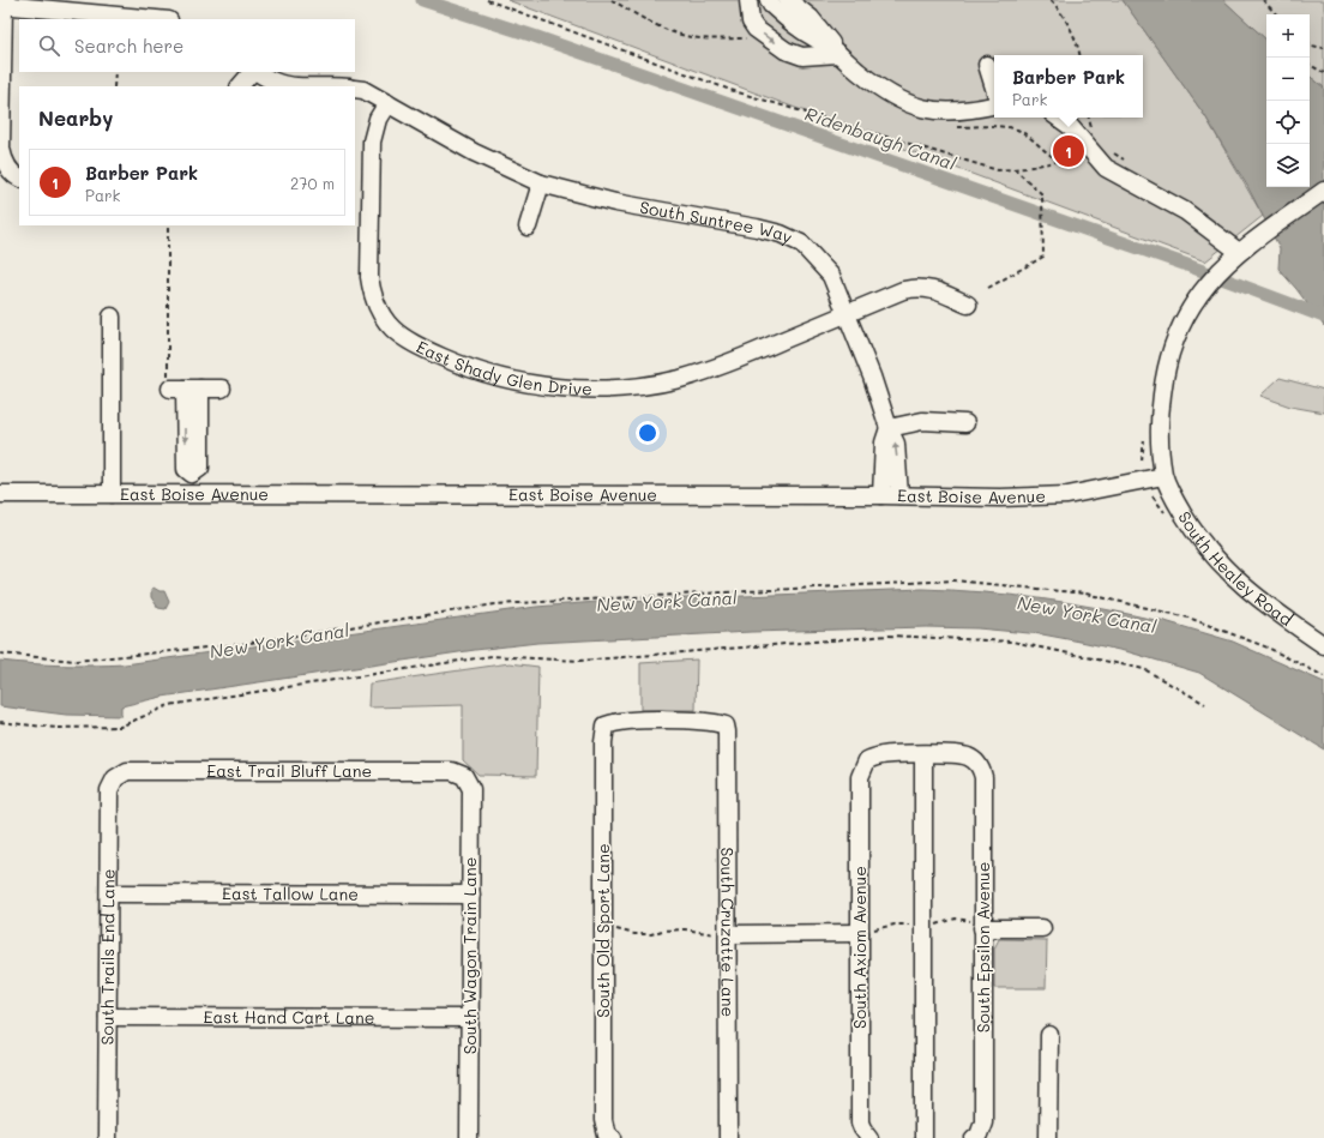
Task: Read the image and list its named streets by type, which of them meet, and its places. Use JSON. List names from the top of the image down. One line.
{"streets":{"street":["South Suntree Way","East Shady Glen Drive","East Boise Avenue","South Healey Road","East Trail Bluff Lane","East Tallow Lane","South Old Sport Lane","South Cruzatte Lane","South Axiom Avenue","South Epsilon Avenue","South Wagon Train Lane","South Trails End Lane","East Hand Cart Lane"]},"crossings":[["South Suntree Way","East Shady Glen Drive"],["South Suntree Way","East Boise Avenue"],["East Boise Avenue","South Healey Road"],["East Trail Bluff Lane","South Wagon Train Lane"],["East Trail Bluff Lane","South Trails End Lane"],["East Tallow Lane","South Wagon Train Lane"],["East Tallow Lane","South Trails End Lane"],["South Old Sport Lane","South Cruzatte Lane"],["South Axiom Avenue","South Epsilon Avenue"],["South Wagon Train Lane","East Hand Cart Lane"],["South Trails End Lane","East Hand Cart Lane"]],"water":["Ridenbaugh Canal","New York Canal"],"page":{"map_buttons":["+","−"],"search":"Search here","popup":["Barber Park","Park"],"heading":"Nearby","pins":"1","list":[{"mark":"1","name":"Barber Park","note":"Park","value":"270 m"}]}}
